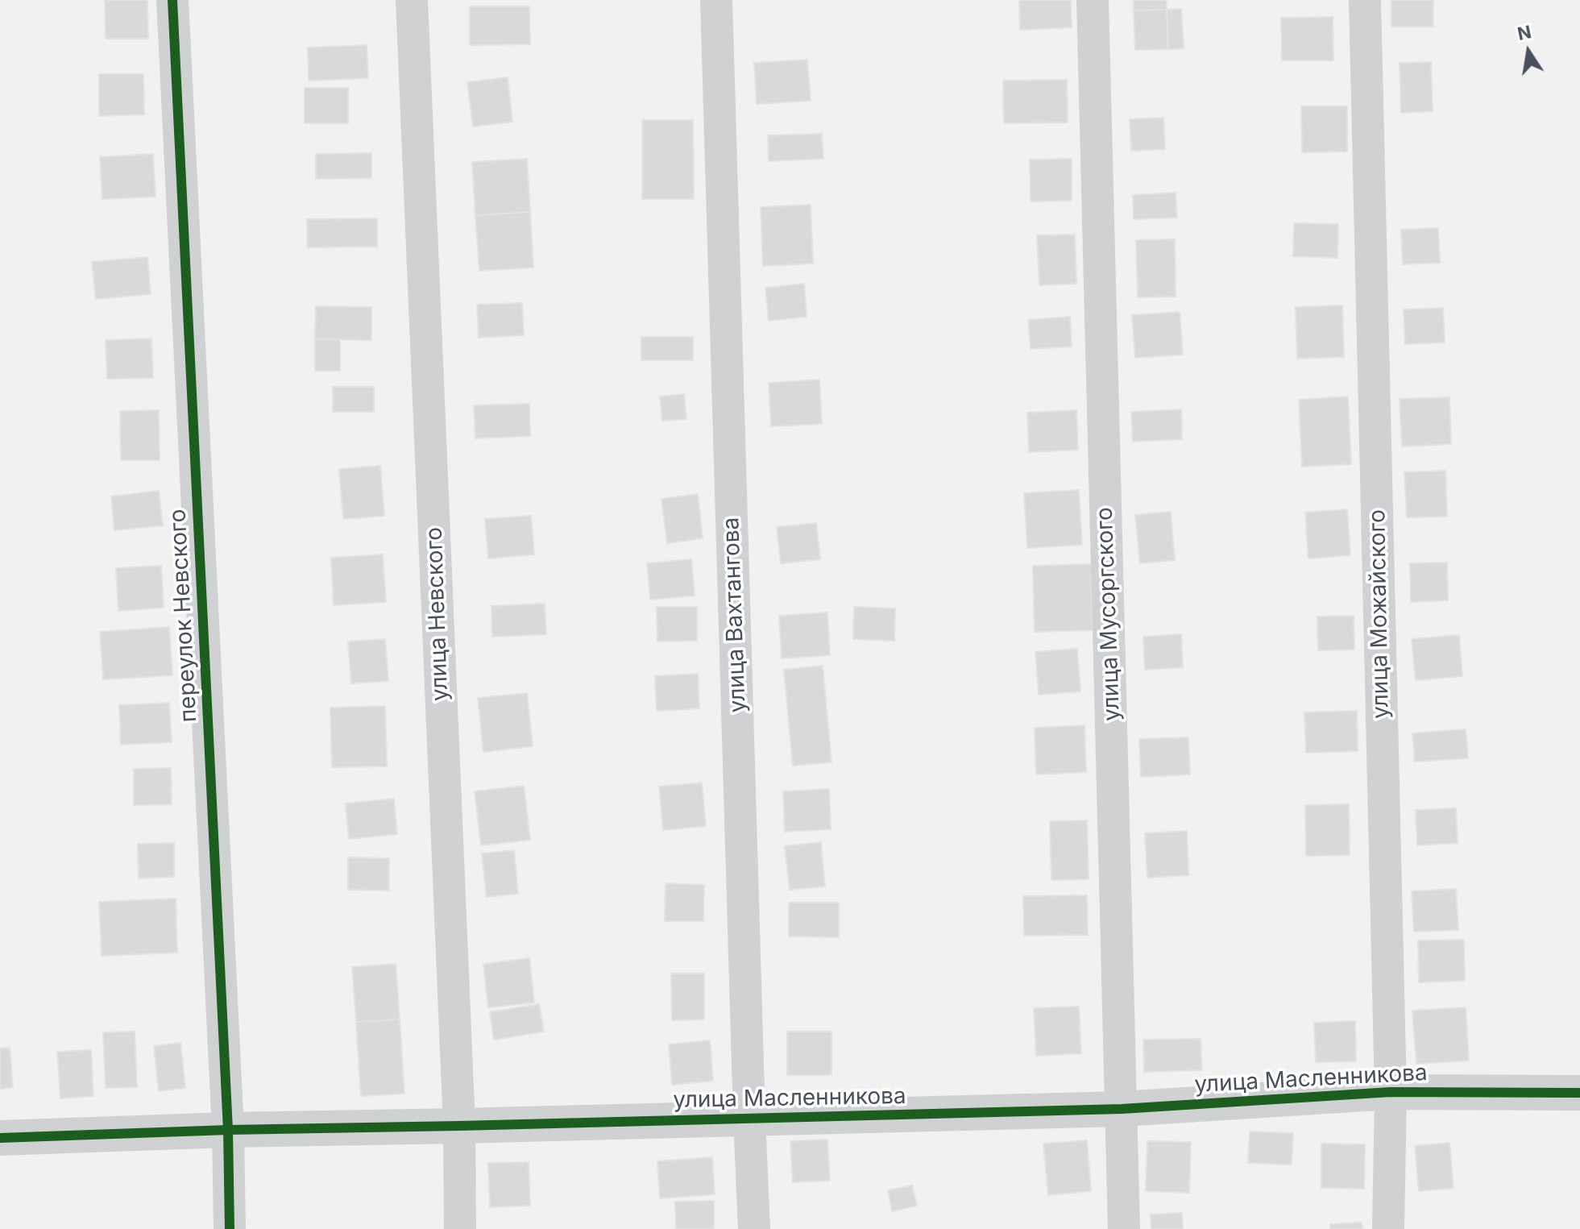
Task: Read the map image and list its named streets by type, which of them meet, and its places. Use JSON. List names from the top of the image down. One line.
{"streets":{"street":["улица Невского","улица Мусоргского","улица Можайского","улица Вахтангова","переулок Невского","улица Масленникова"]},"crossings":[["улица Невского","улица Масленникова"],["улица Мусоргского","улица Масленникова"],["улица Можайского","улица Масленникова"],["улица Вахтангова","улица Масленникова"],["переулок Невского","улица Масленникова"]],"north":"top"}
